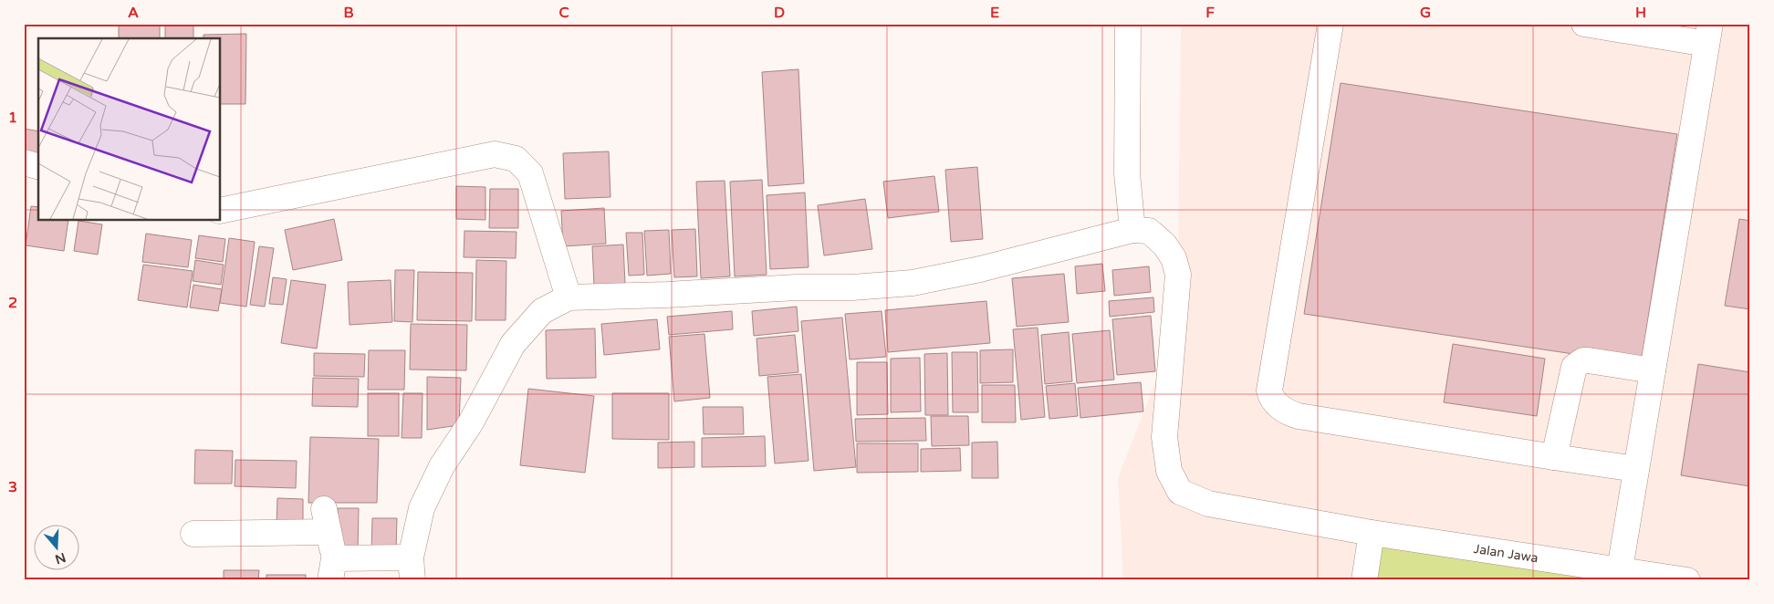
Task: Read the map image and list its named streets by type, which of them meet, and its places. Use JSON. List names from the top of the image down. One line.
{"streets":{"street":["Jalan Jawa"]},"north":"bottom","grid":{"columns":["A","B","C","D","E","F","G","H"],"rows":["1","2","3"]}}
